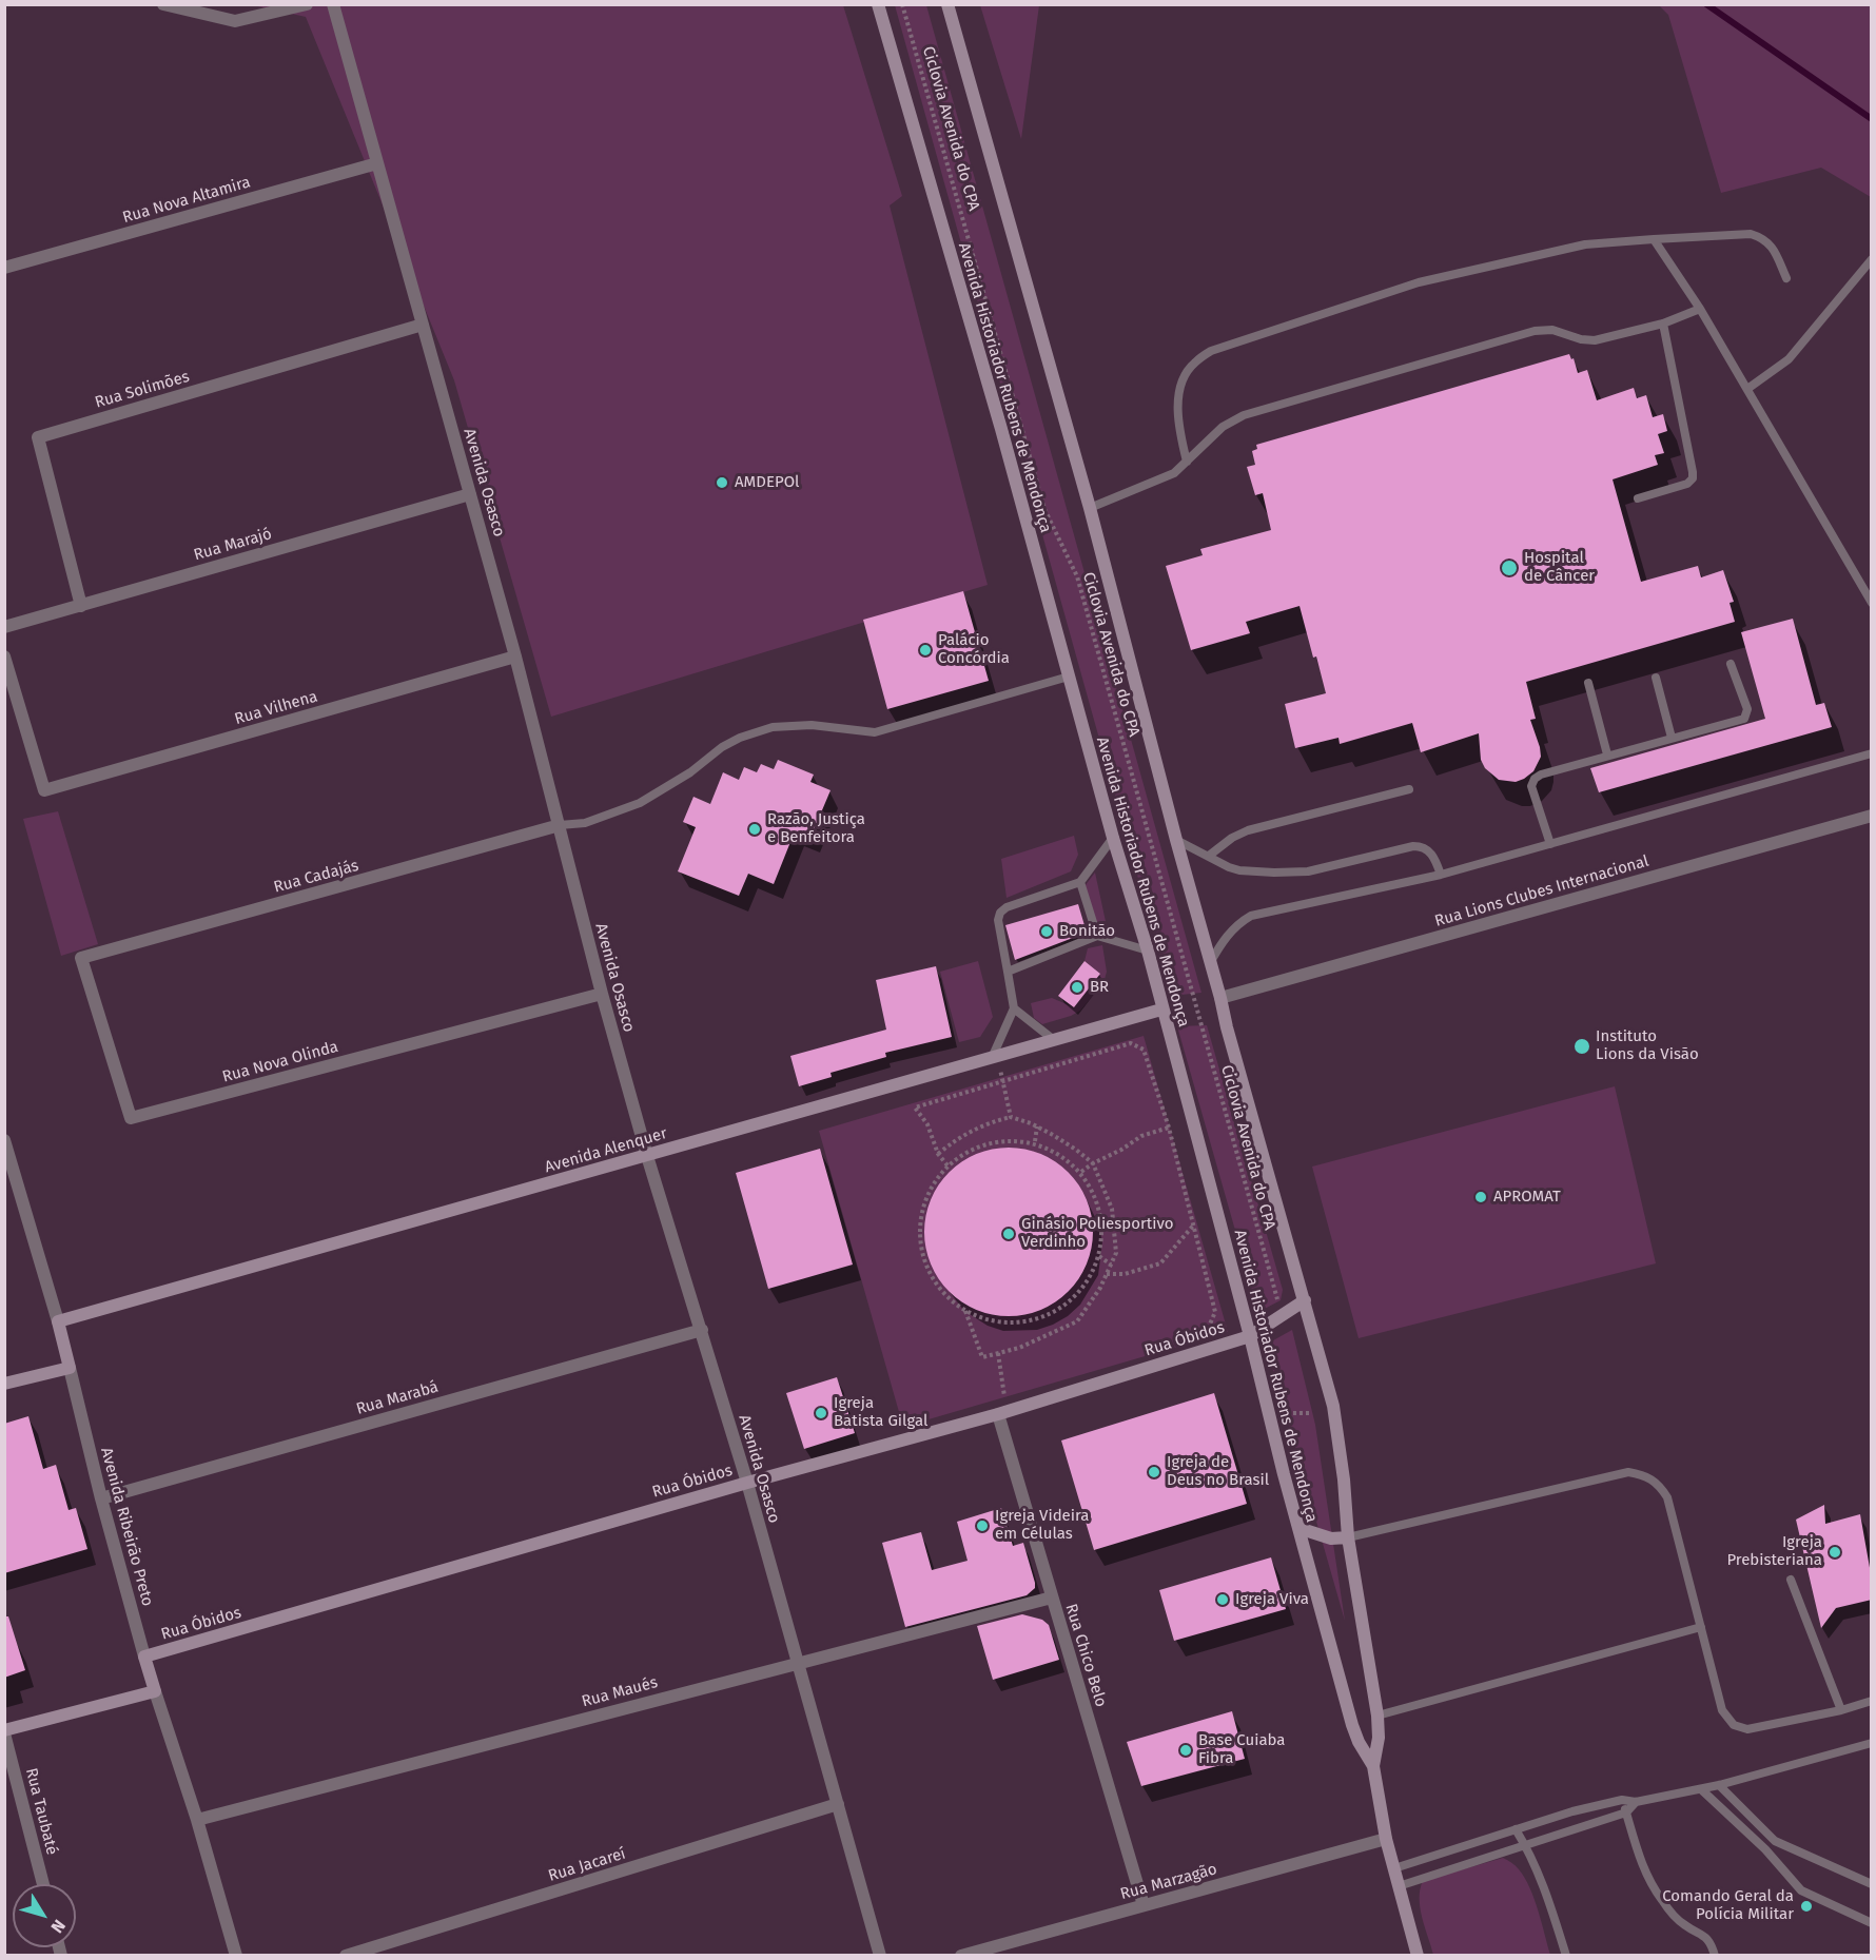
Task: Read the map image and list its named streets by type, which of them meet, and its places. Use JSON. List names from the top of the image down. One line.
{"streets":{"main road":["Avenida Historiador Rubens de Mendonça","Avenida Alenquer","Rua Óbidos","Avenida Ribeirão Preto"],"street":["Rua Nova Altamira","Rua Solimões","Avenida Osasco","Rua Marajó","Rua Vilhena","Rua Cadajás","Rua Lions Clubes Internacional","Rua Nova Olinda","Rua Marabá","Rua Chico Belo","Rua Maués","Rua Taubaté","Rua Jacareí","Rua Marzagão"],"path":["Ciclovia Avenida do CPA"]},"crossings":[["Ciclovia Avenida do CPA","Rua Óbidos"],["Rua Nova Altamira","Avenida Osasco"],["Avenida Historiador Rubens de Mendonça","Rua Lions Clubes Internacional"],["Avenida Historiador Rubens de Mendonça","Avenida Alenquer"],["Avenida Historiador Rubens de Mendonça","Rua Óbidos"],["Avenida Historiador Rubens de Mendonça","Rua Marzagão"],["Rua Solimões","Avenida Osasco"],["Rua Solimões","Rua Marajó"],["Avenida Osasco","Rua Marajó"],["Avenida Osasco","Rua Vilhena"],["Avenida Osasco","Rua Cadajás"],["Avenida Osasco","Rua Nova Olinda"],["Avenida Osasco","Avenida Alenquer"],["Avenida Osasco","Rua Óbidos"],["Avenida Osasco","Rua Marabá"],["Avenida Osasco","Rua Maués"],["Avenida Osasco","Rua Jacareí"],["Rua Cadajás","Rua Nova Olinda"],["Avenida Alenquer","Avenida Ribeirão Preto"],["Rua Óbidos","Avenida Ribeirão Preto"],["Rua Óbidos","Rua Chico Belo"],["Rua Marabá","Avenida Ribeirão Preto"],["Avenida Ribeirão Preto","Rua Maués"],["Rua Chico Belo","Rua Maués"],["Rua Chico Belo","Rua Marzagão"]],"places":["AMDEPOl","Hospital de Câncer","Palácio Concórdia","Razão, Justiça e Benfeitora","Bonitão","BR","Instituto Lions da Visão","APROMAT","Ginásio Poliesportivo Verdinho","Igreja Batista Gilgal","Igreja de Deus no Brasil","Igreja Videira em Células","Igreja Prebisteriana","Igreja Viva","Base Cuiaba Fibra","Comando Geral da Polícia Militar"],"north":"bottom right"}
